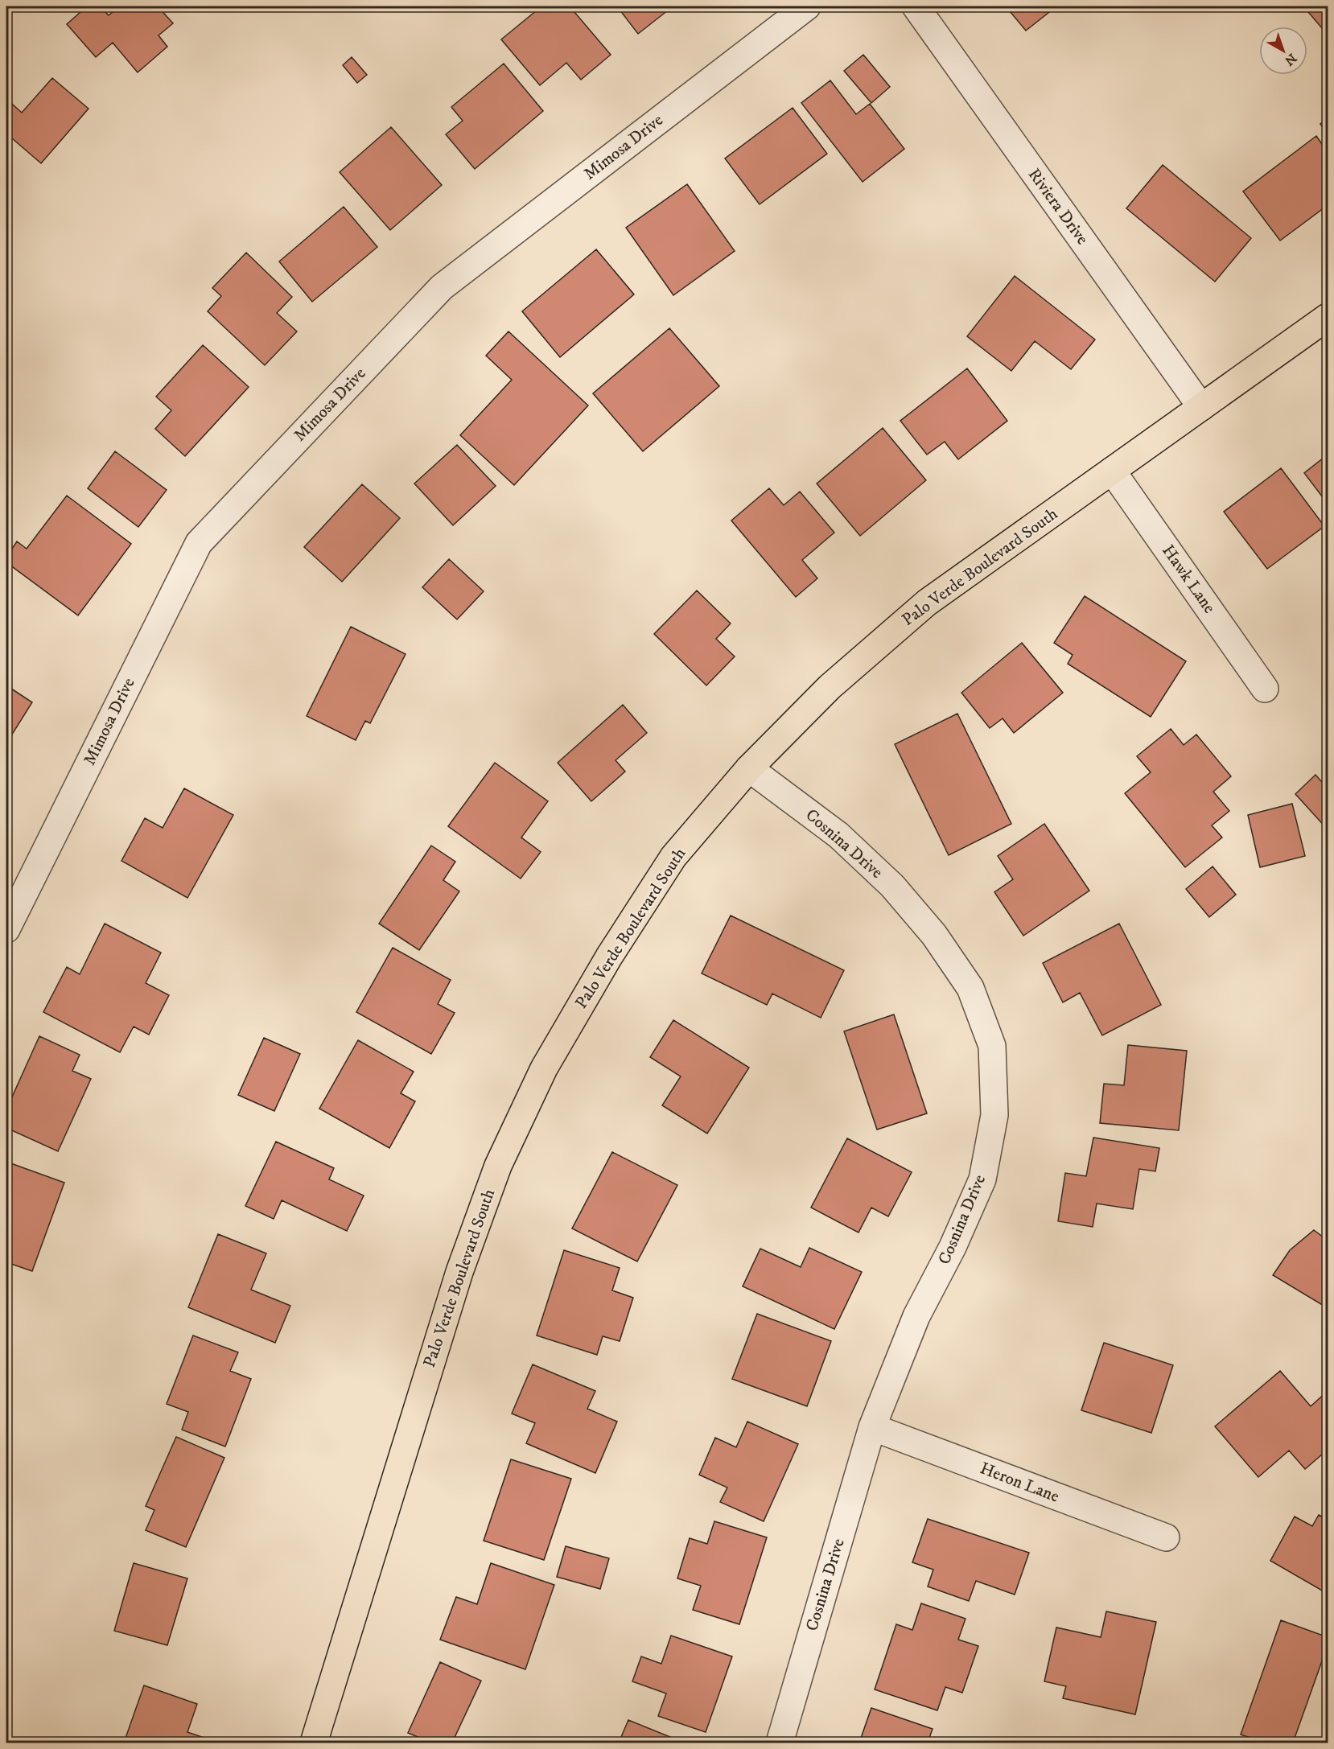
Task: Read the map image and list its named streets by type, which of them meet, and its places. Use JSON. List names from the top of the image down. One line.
{"streets":{"main road":["Palo Verde Boulevard South"],"street":["Mimosa Drive","Riviera Drive","Hawk Lane","Cosnina Drive","Heron Lane"]},"crossings":[["Riviera Drive","Palo Verde Boulevard South"],["Palo Verde Boulevard South","Hawk Lane"],["Palo Verde Boulevard South","Cosnina Drive"],["Cosnina Drive","Heron Lane"]],"north":"bottom right"}
